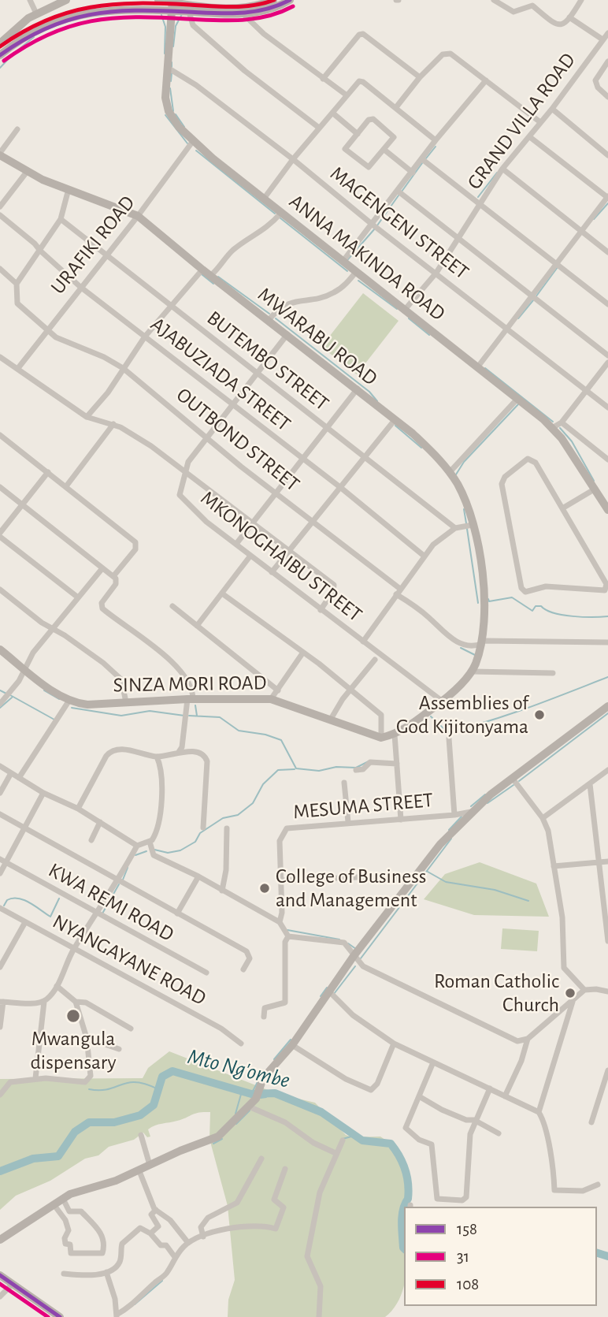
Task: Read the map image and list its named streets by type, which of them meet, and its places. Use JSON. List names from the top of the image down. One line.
{"streets":{"street":["GRAND VILLA ROAD","MAGENGENI STREET","URAFIKI ROAD","ANNA MAKINDA ROAD","MWARABU ROAD","BUTEMBO STREET","AJABUZIADA STREET","OUTBOND STREET","MKONOGHAIBU STREET","SINZA MORI ROAD","MESUMA STREET","KWA REMI ROAD","NYANGAYANE ROAD"]},"crossings":[["GRAND VILLA ROAD","MAGENGENI STREET"],["GRAND VILLA ROAD","ANNA MAKINDA ROAD"],["MAGENGENI STREET","ANNA MAKINDA ROAD"],["URAFIKI ROAD","ANNA MAKINDA ROAD"],["URAFIKI ROAD","MWARABU ROAD"],["URAFIKI ROAD","BUTEMBO STREET"],["URAFIKI ROAD","AJABUZIADA STREET"],["URAFIKI ROAD","OUTBOND STREET"],["MWARABU ROAD","OUTBOND STREET"],["MWARABU ROAD","MKONOGHAIBU STREET"],["BUTEMBO STREET","MKONOGHAIBU STREET"],["AJABUZIADA STREET","MKONOGHAIBU STREET"],["OUTBOND STREET","MKONOGHAIBU STREET"]],"water":["Mto Ng'ombe"],"places":["Assemblies of God Kijitonyama","College of Business and Management","Roman Catholic Church","Mwangula dispensary"],"lines":["transit line 158","transit line 108","transit line 31"],"legend":["158","31","108"]}
